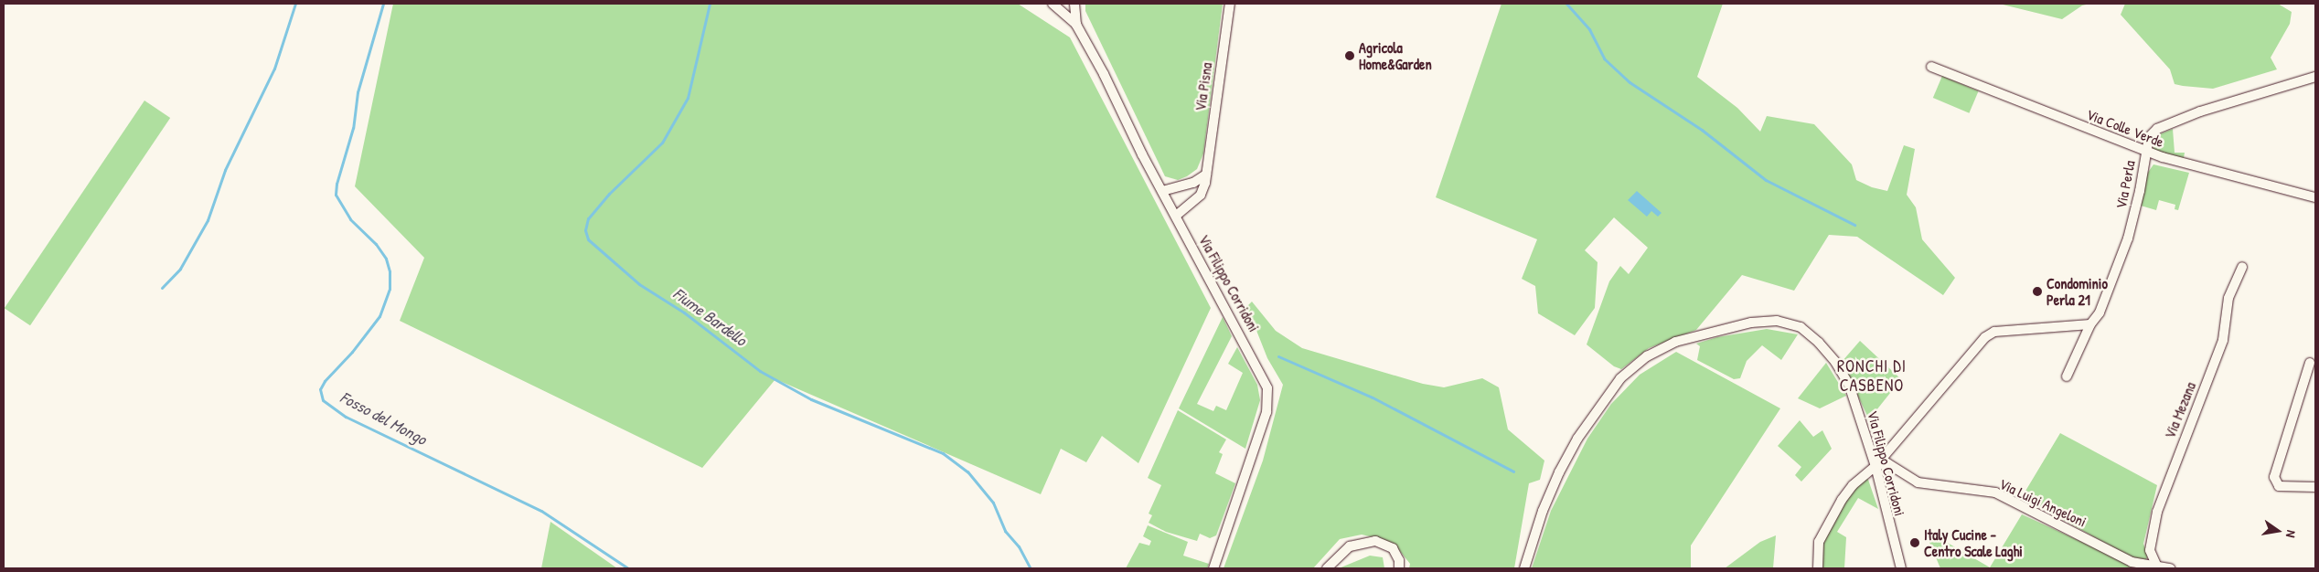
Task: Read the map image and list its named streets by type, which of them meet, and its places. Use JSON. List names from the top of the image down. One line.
{"streets":{"street":["Via Pisna","Via Colle Verde","Via Perla","Via Filippo Corridoni","Via Mezana","Via Luigi Angeloni"]},"crossings":[["Via Pisna","Via Filippo Corridoni"],["Via Colle Verde","Via Perla"],["Via Filippo Corridoni","Via Luigi Angeloni"],["Via Mezana","Via Luigi Angeloni"]],"districts":["RONCHI DI CASBENO"],"water":["Fiume Bardello","Fosso del Mongo"],"places":["Agricola Home&Garden","Condominio Perla 21","Italy Cucine - Centro Scale Laghi"],"north":"right"}
